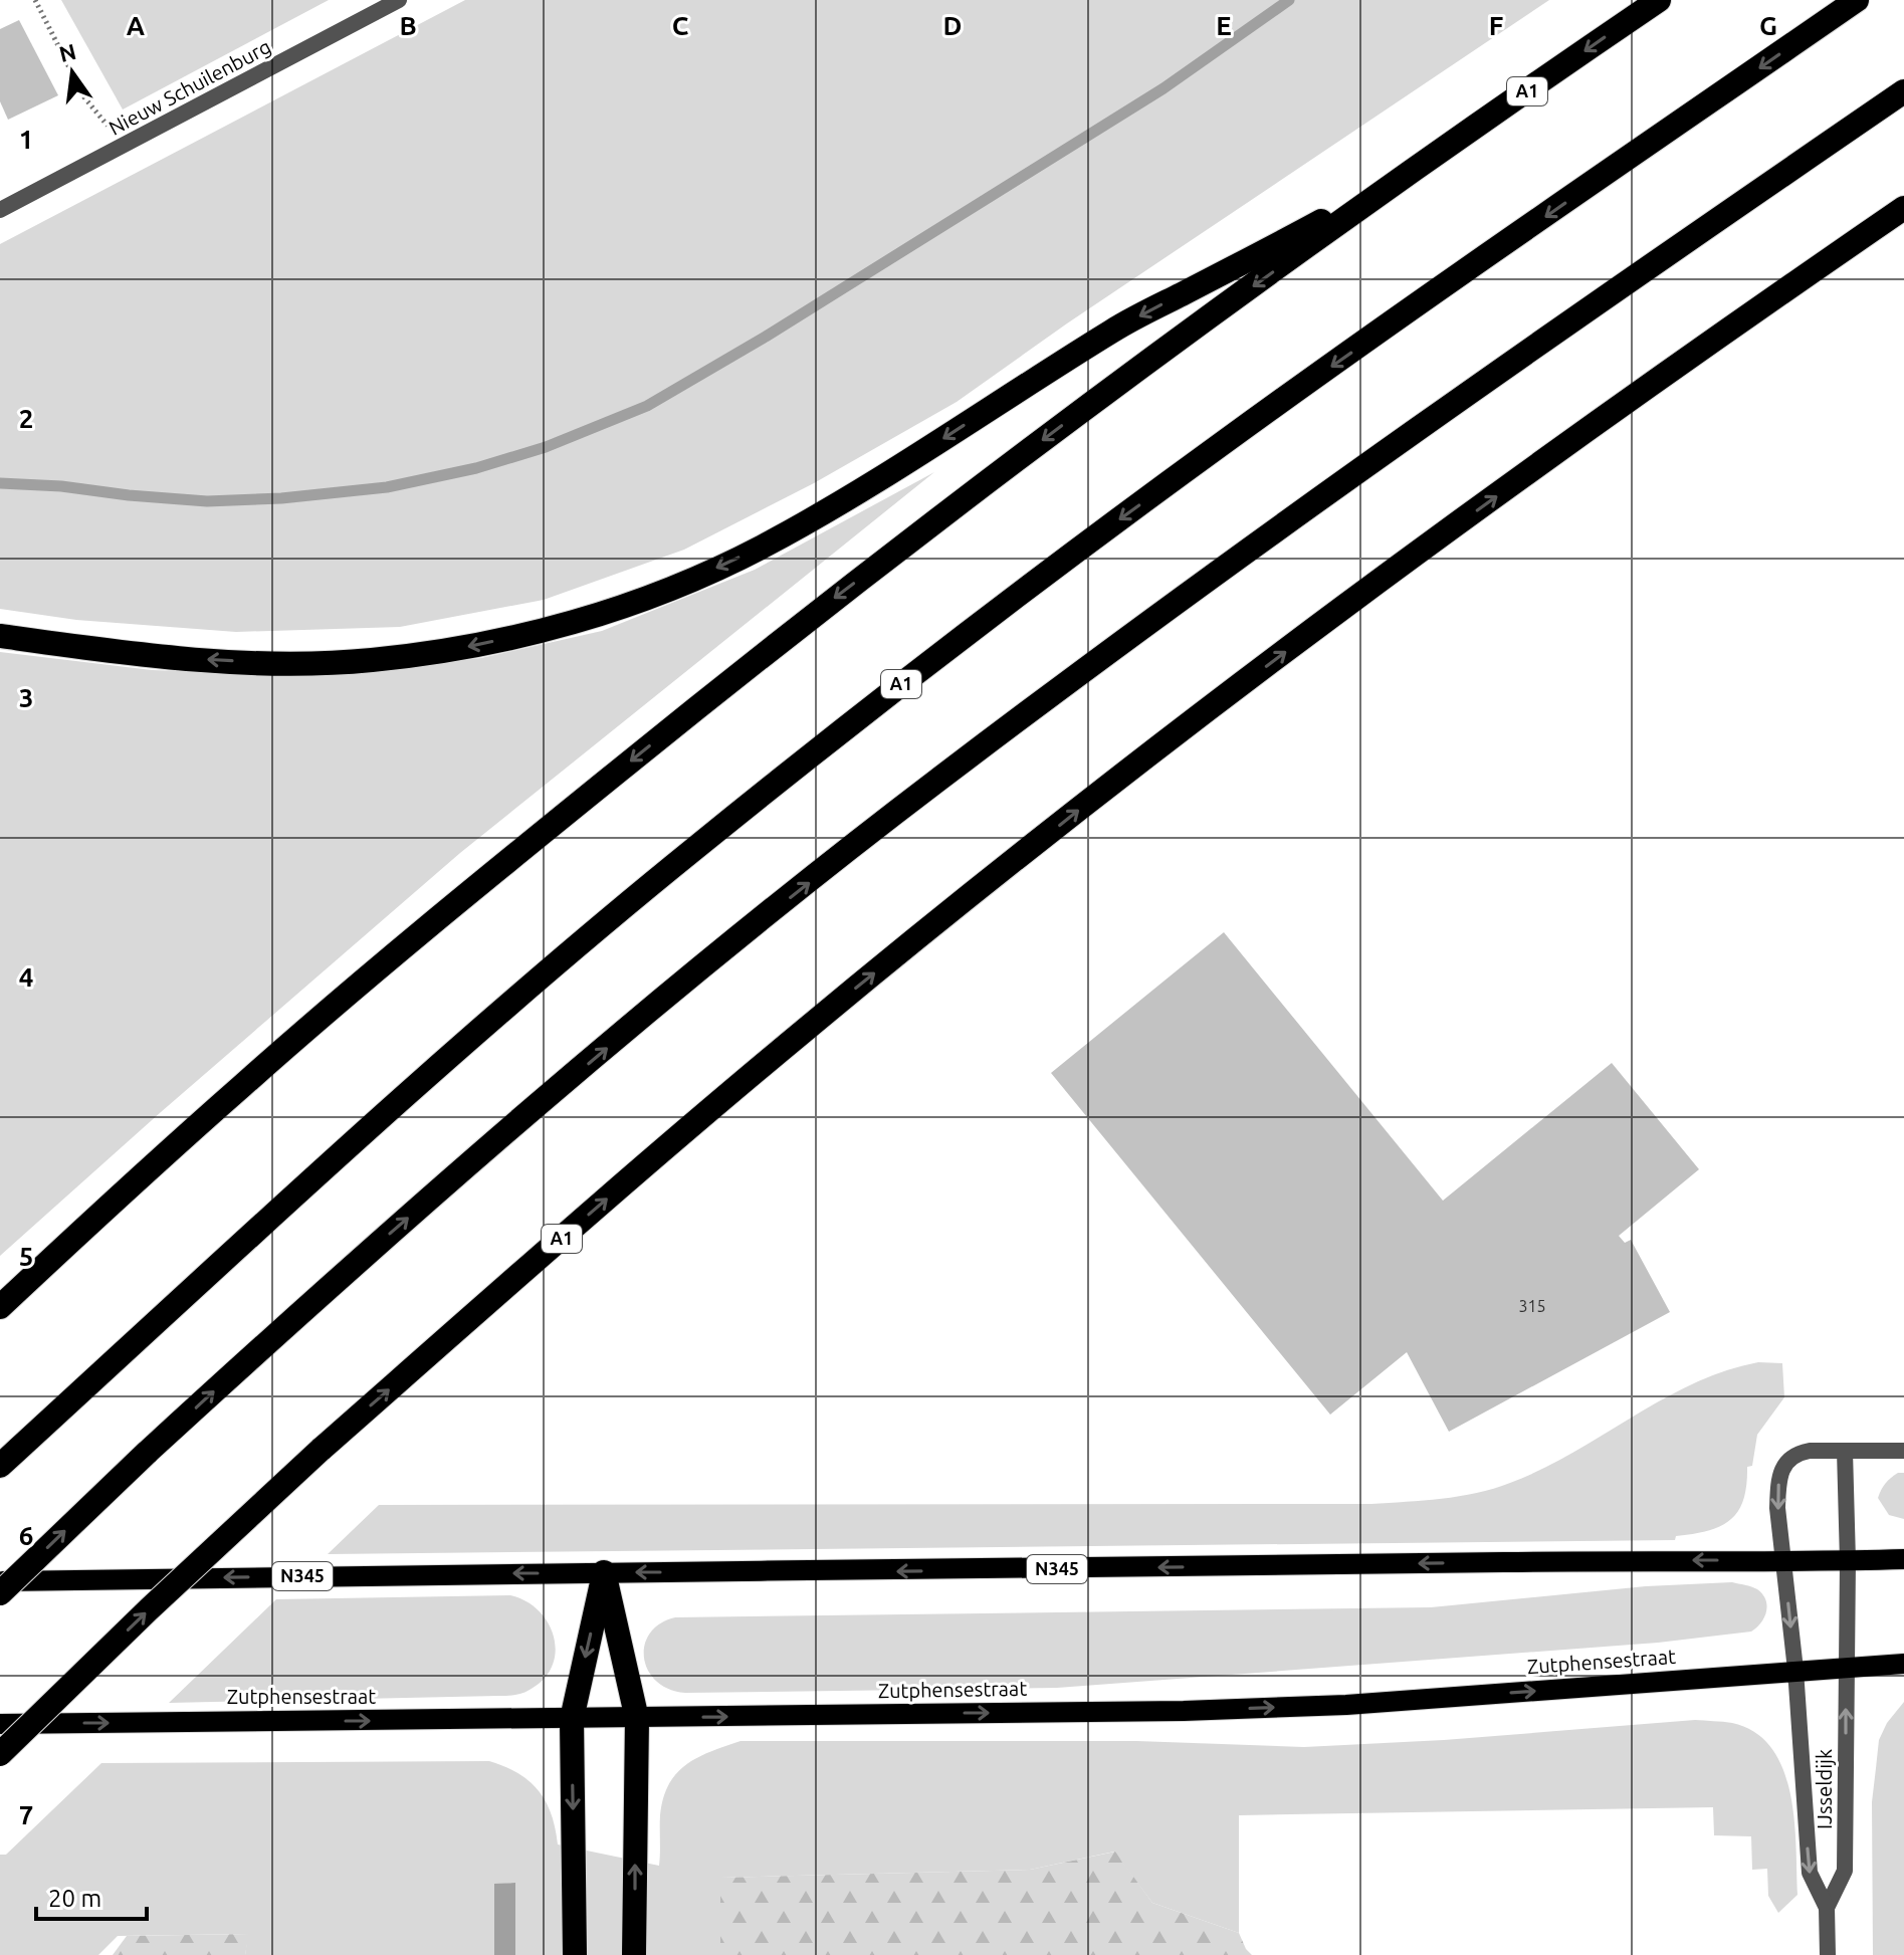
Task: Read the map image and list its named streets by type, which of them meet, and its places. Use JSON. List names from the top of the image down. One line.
{"streets":{"highway":["A1"],"main road":["N345","Zutphensestraat"],"street":["Nieuw Schuilenburg","IJsseldijk"]},"crossings":[["N345","IJsseldijk"],["Zutphensestraat","IJsseldijk"]],"house_numbers":["315"],"scale_bar":"20 m","north":"top","grid":{"columns":["A","B","C","D","E","F","G"],"rows":["1","2","3","4","5","6","7"]}}
